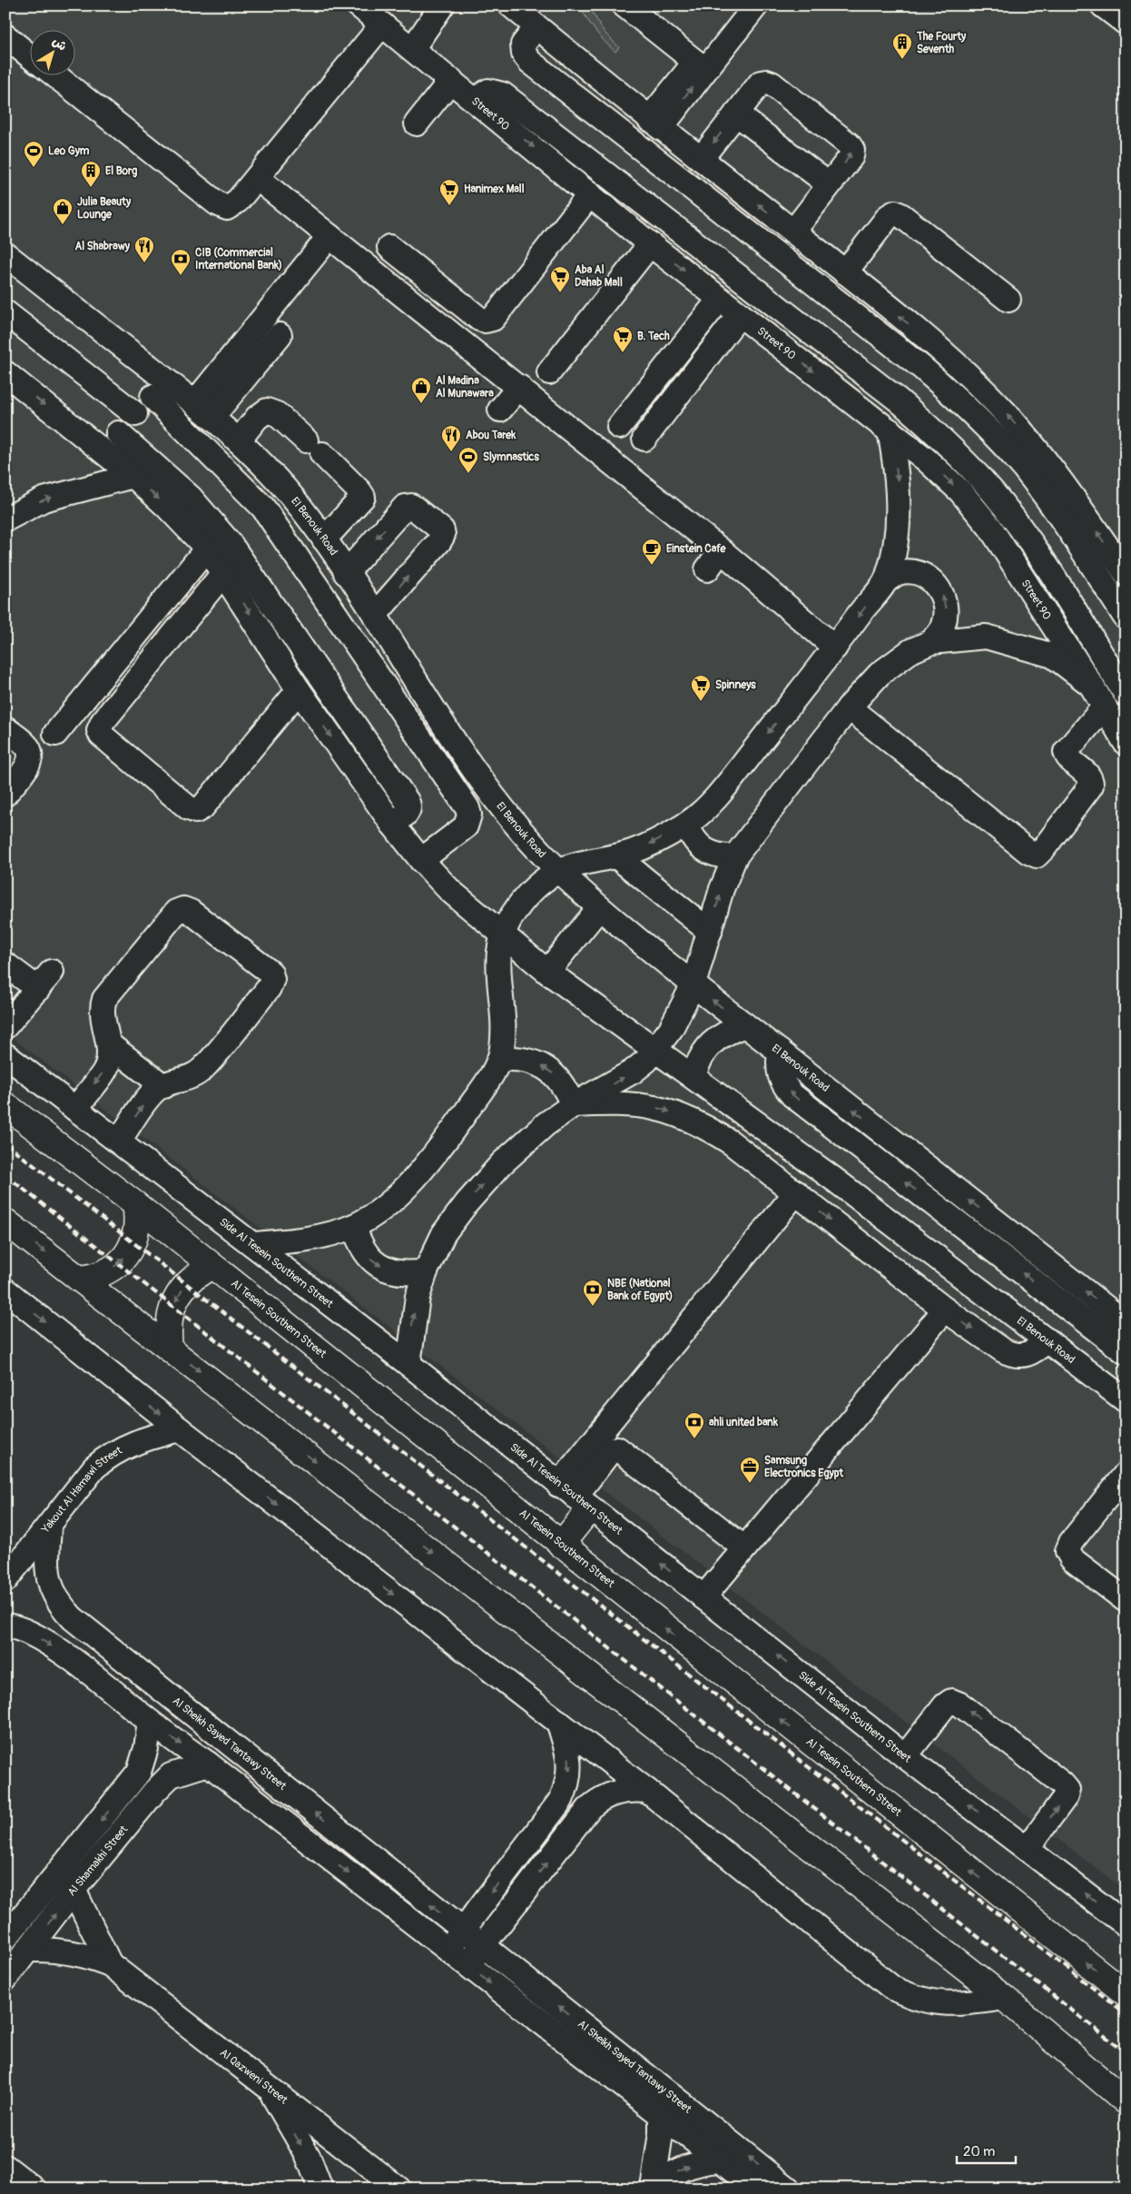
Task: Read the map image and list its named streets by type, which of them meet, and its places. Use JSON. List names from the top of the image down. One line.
{"streets":{"highway":["Al Tesein Southern Street"],"street":["Street 90","El Benouk Road","Side Al Tesein Southern Street","Yakout Al Hamawi Street","Al Sheikh Sayed Tantawy Street","Al Shamakhi Street","Al Qazweni Street"]},"crossings":[["Yakout Al Hamawi Street","Al Sheikh Sayed Tantawy Street"],["Al Sheikh Sayed Tantawy Street","Al Shamakhi Street"],["Al Shamakhi Street","Al Qazweni Street"]],"places":{"building":["The Fourty Seventh","El Borg"],"sports":["Leo Gym","Slymnastics"],"supermarket":["Hanimex Mall","Aba Al Dahab Mall","B. Tech","Spinneys"],"shop":["Julia Beauty Lounge","Al Madina Al Munawara"],"restaurant":["Al Shabrawy","Abou Tarek"],"bank":["CIB (Commercial International Bank)","NBE (National Bank of Egypt)","ahli united bank"],"cafe":["Einstein Cafe"],"office":["Samsung Electronics Egypt"]},"scale_bar":"20 m","north":"top right"}
